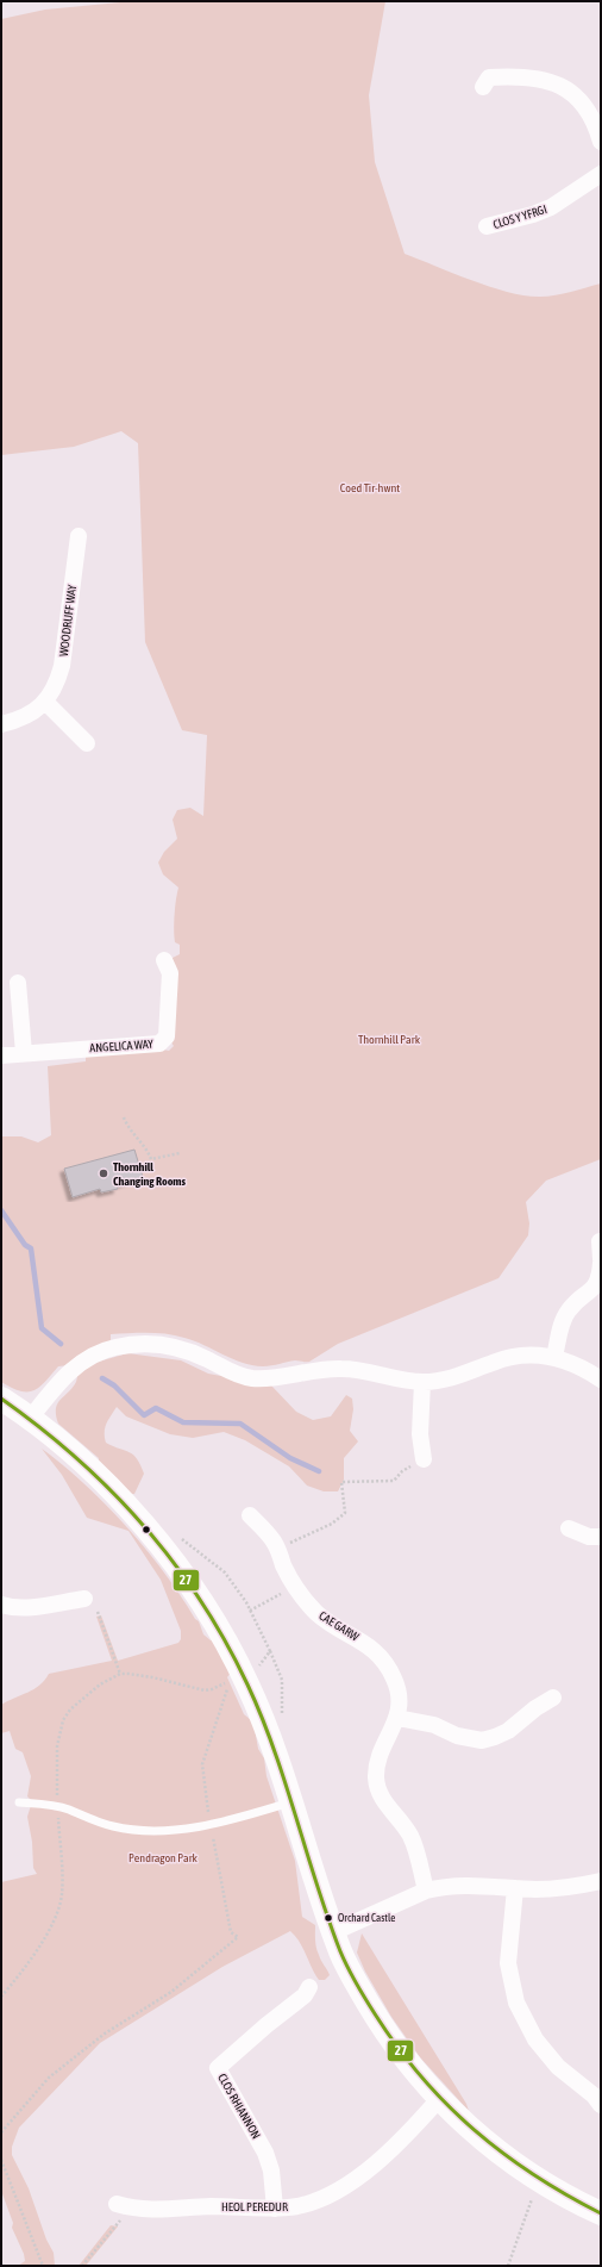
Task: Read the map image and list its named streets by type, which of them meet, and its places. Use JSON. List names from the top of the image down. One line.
{"streets":{"street":["CLOS Y YFRGI","WOODRUFF WAY","ANGELICA WAY","CAE GARW","CLOS RHIANNON","HEOL PEREDUR"]},"crossings":[["CLOS RHIANNON","HEOL PEREDUR"]],"parks":["Coed Tir-hwnt","Thornhill Park","Pendragon Park"],"places":["Thornhill Changing Rooms","Orchard Castle"],"lines":["transit line 27"]}
